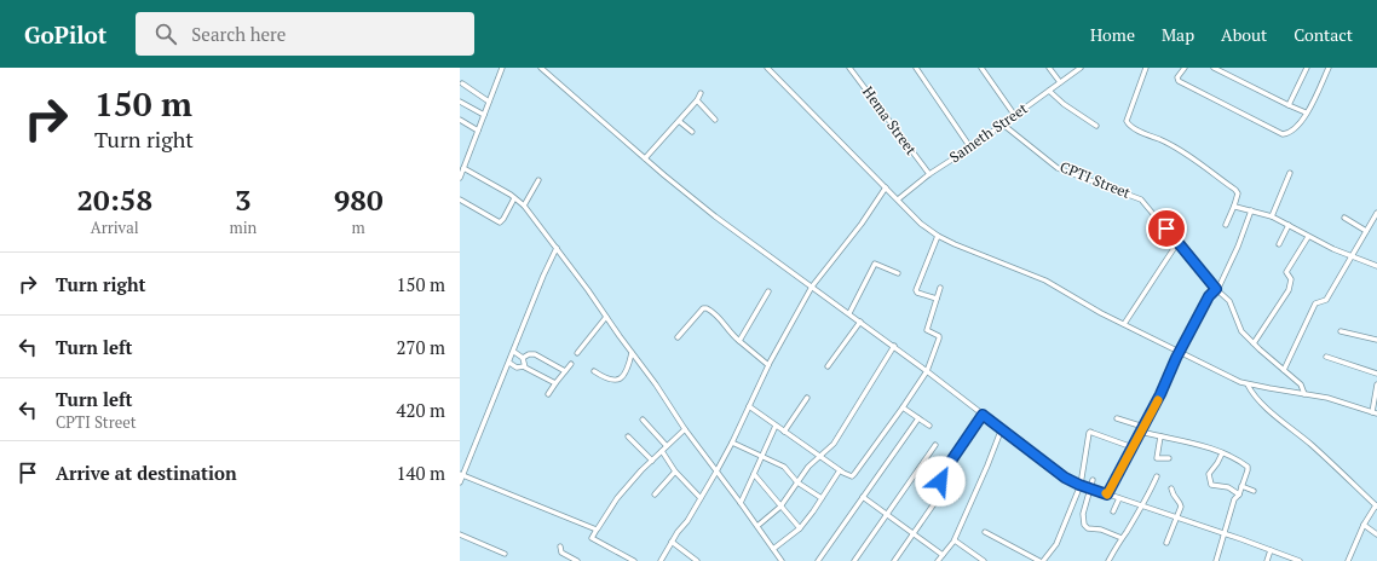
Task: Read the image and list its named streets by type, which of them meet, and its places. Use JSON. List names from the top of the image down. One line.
{"streets":{"street":["Hema Street","Sameth Street","CPTI Street"]},"crossings":[["Hema Street","Sameth Street"],["Sameth Street","CPTI Street"]],"page":{"header":"GoPilot","search":"Search here","nav":["Home","Map","About","Contact"],"turn":["150 m","Turn right"],"eta":["20:58","Arrival","3","min","980","m"],"list":[{"name":"Turn right","value":"150 m"},{"name":"Turn left","value":"270 m"},{"name":"Turn left","note":"CPTI Street","value":"420 m"},{"name":"Arrive at destination","value":"140 m"}]}}
